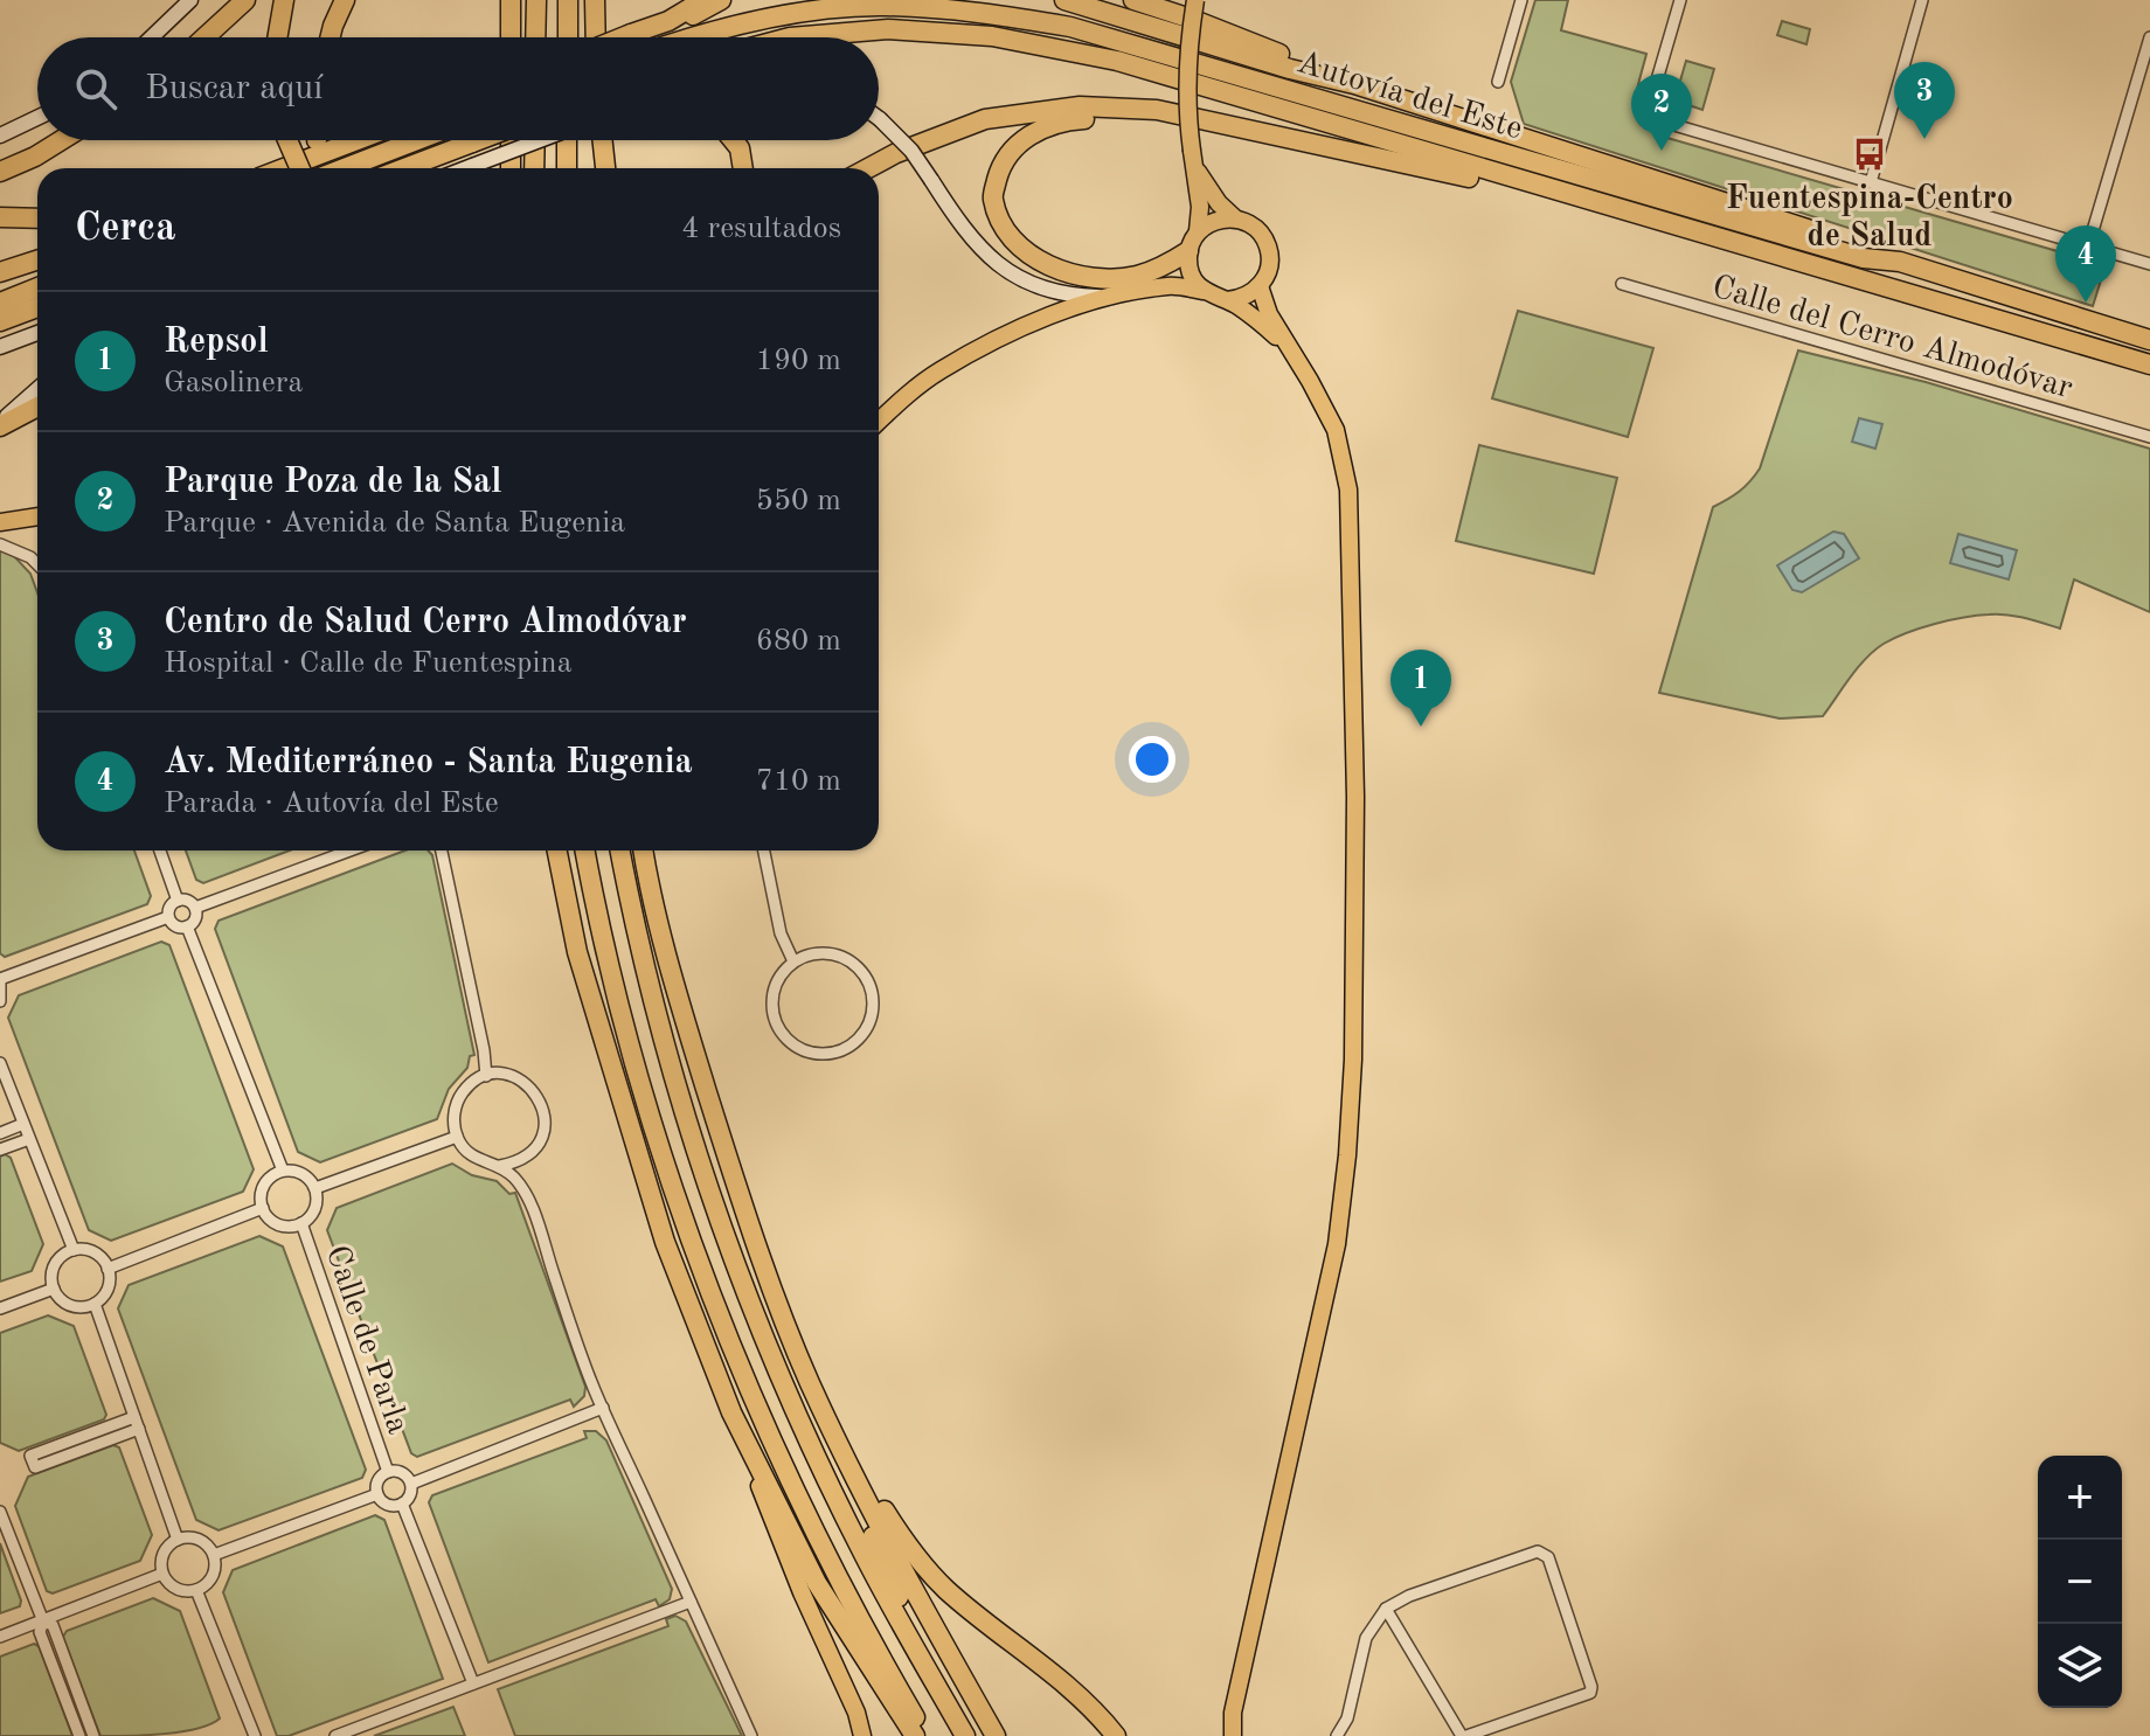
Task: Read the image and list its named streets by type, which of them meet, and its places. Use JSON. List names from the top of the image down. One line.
{"streets":{"highway":["Autovía del Este"],"street":["Calle del Cerro Almodóvar","Calle de Parla"]},"places":{"bus stop":["Fuentespina-Centro de Salud"]},"page":{"search":"Buscar aquí","pins":["3","2","4","1"],"heading":["Cerca","4 resultados"],"list":[{"mark":"1","name":"Repsol","note":"Gasolinera","value":"190 m"},{"mark":"2","name":"Parque Poza de la Sal","note":"Parque · Avenida de Santa Eugenia","value":"550 m"},{"mark":"3","name":"Centro de Salud Cerro Almodóvar","note":"Hospital · Calle de Fuentespina","value":"680 m"},{"mark":"4","name":"Av. Mediterráneo - Santa Eugenia","note":"Parada · Autovía del Este","value":"710 m"}],"map_buttons":["+","−"]}}
